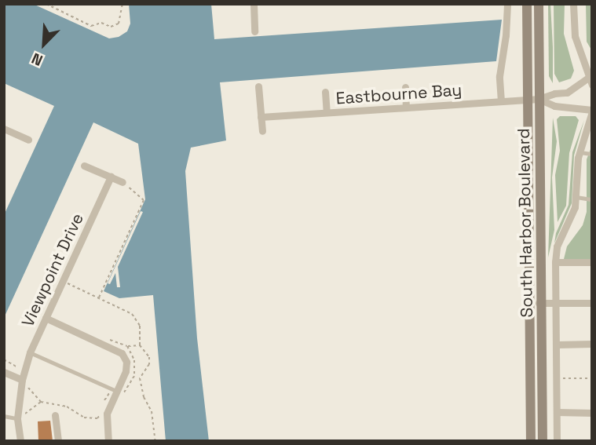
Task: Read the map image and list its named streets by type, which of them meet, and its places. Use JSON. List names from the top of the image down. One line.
{"streets":{"main road":["South Harbor Boulevard"],"street":["Eastbourne Bay","Viewpoint Drive"]},"crossings":[["Eastbourne Bay","South Harbor Boulevard"]],"north":"bottom left"}
